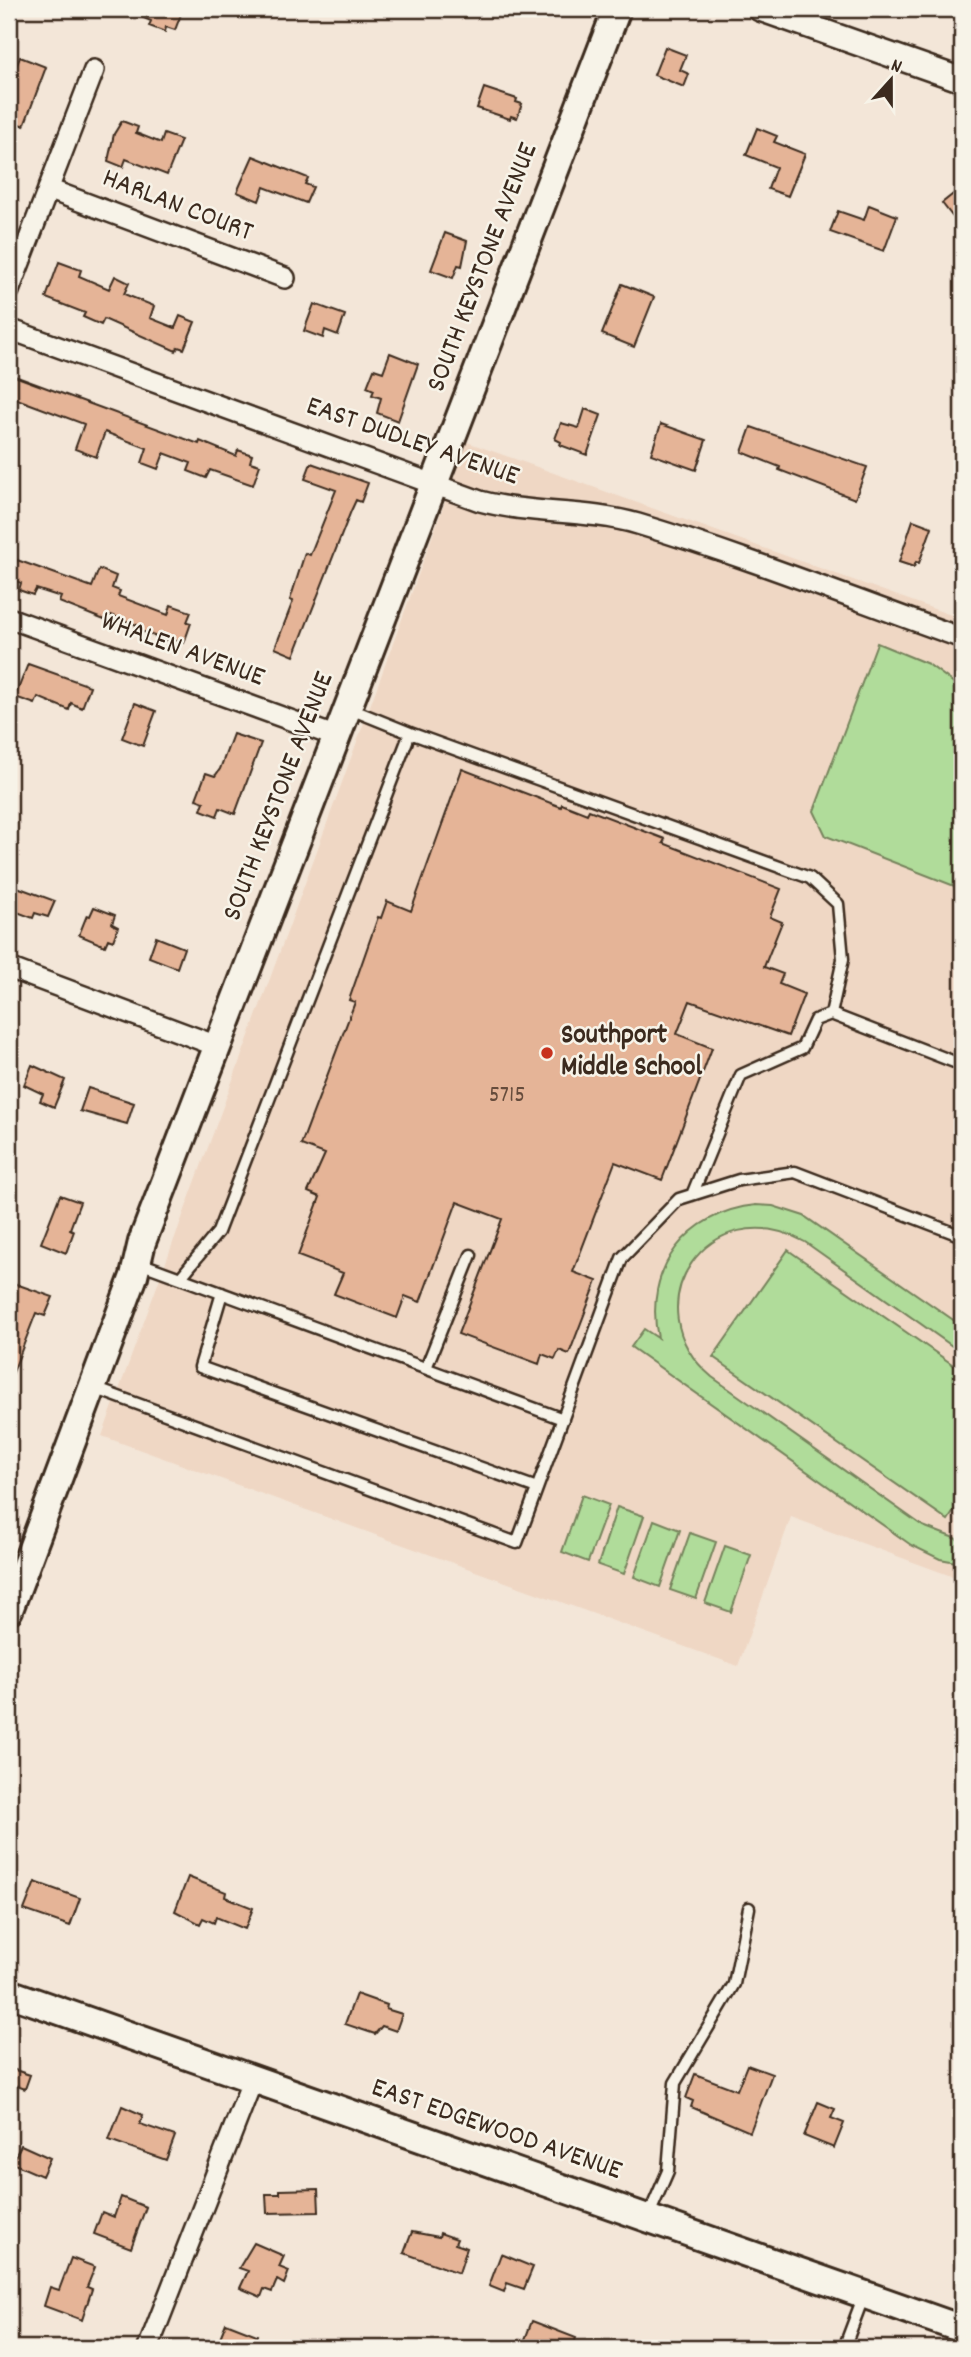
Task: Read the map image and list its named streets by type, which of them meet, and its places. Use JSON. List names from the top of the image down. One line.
{"streets":{"main road":["SOUTH KEYSTONE AVENUE","EAST EDGEWOOD AVENUE"],"street":["HARLAN COURT","EAST DUDLEY AVENUE","WHALEN AVENUE"]},"crossings":[["SOUTH KEYSTONE AVENUE","EAST DUDLEY AVENUE"],["SOUTH KEYSTONE AVENUE","WHALEN AVENUE"]],"places":["Southport Middle School"],"house_numbers":["5715"],"north":"top"}
